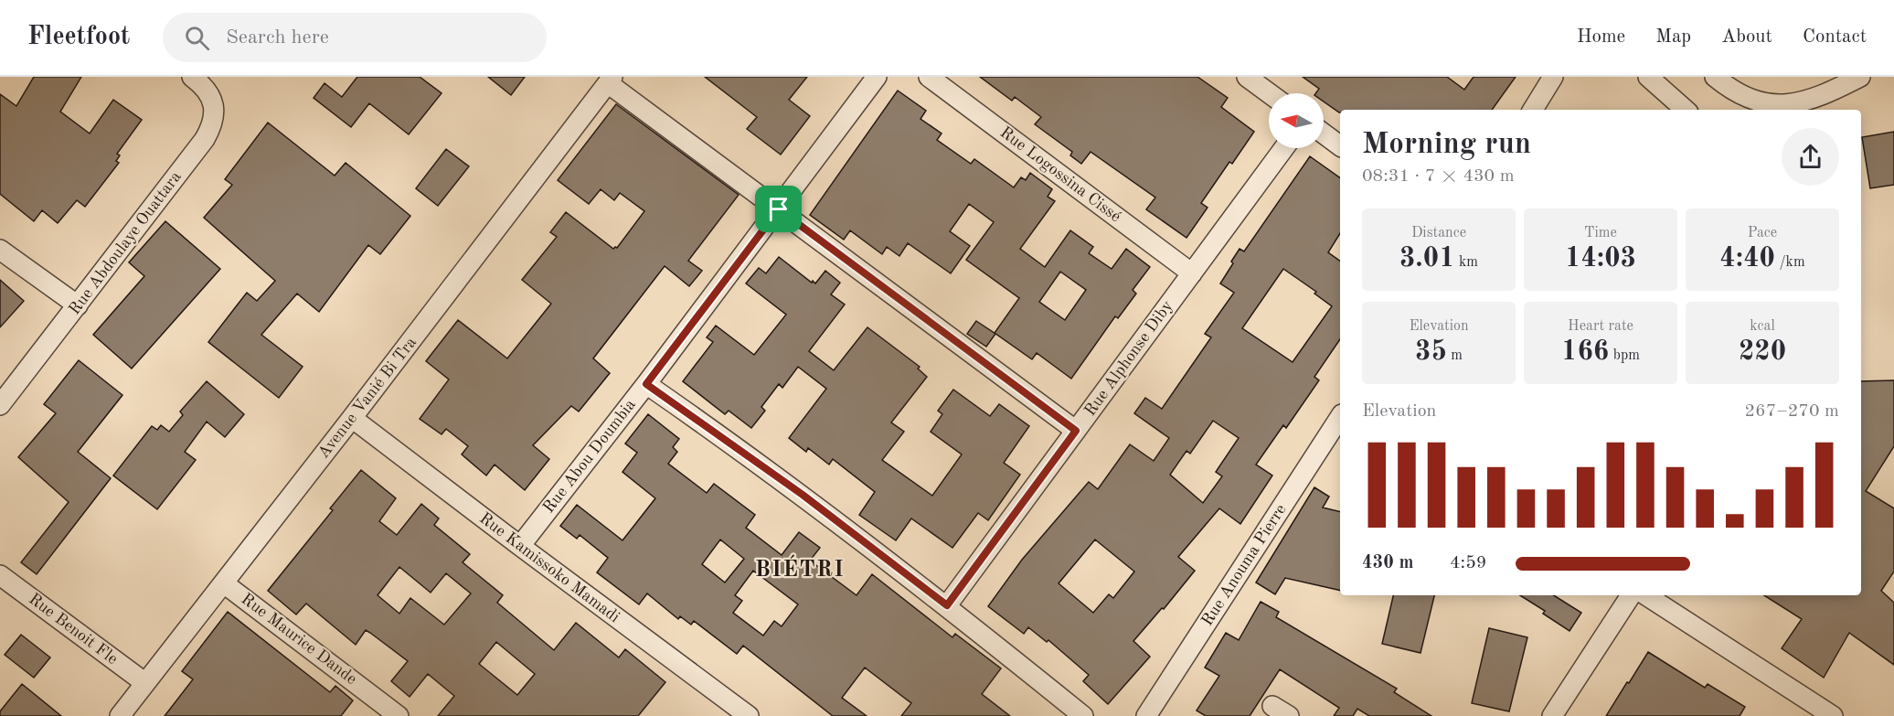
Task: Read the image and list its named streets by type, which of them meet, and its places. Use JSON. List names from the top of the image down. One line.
{"streets":{"street":["Rue Logossina Cissé","Rue Abdoulaye Ouattara","Rue Alphonse Diby","Avenue Vanié Bi Tra","Rue Abou Doumbia","Rue Anouma Pierre","Rue Kamissoko Mamadi","Rue Benoit Fle","Rue Maurice Dande"]},"crossings":[["Rue Logossina Cissé","Rue Alphonse Diby"],["Avenue Vanié Bi Tra","Rue Kamissoko Mamadi"],["Avenue Vanié Bi Tra","Rue Benoit Fle"],["Avenue Vanié Bi Tra","Rue Maurice Dande"],["Rue Abou Doumbia","Rue Kamissoko Mamadi"]],"districts":["BIÉTRI"],"north":"left","page":{"header":"Fleetfoot","search":"Search here","nav":["Home","Map","About","Contact"],"heading":["Morning run","08:31 · 7 × 430 m"],"stats":[["Distance","3.01 km"],["Time","14:03"],["Pace","4:40 /km"],["Elevation","35 m"],["Heart rate","166 bpm"],["kcal","220"]],"chart":["Elevation","267–270 m"],"list":[{"name":"430 m","note":"4:59"}]}}
